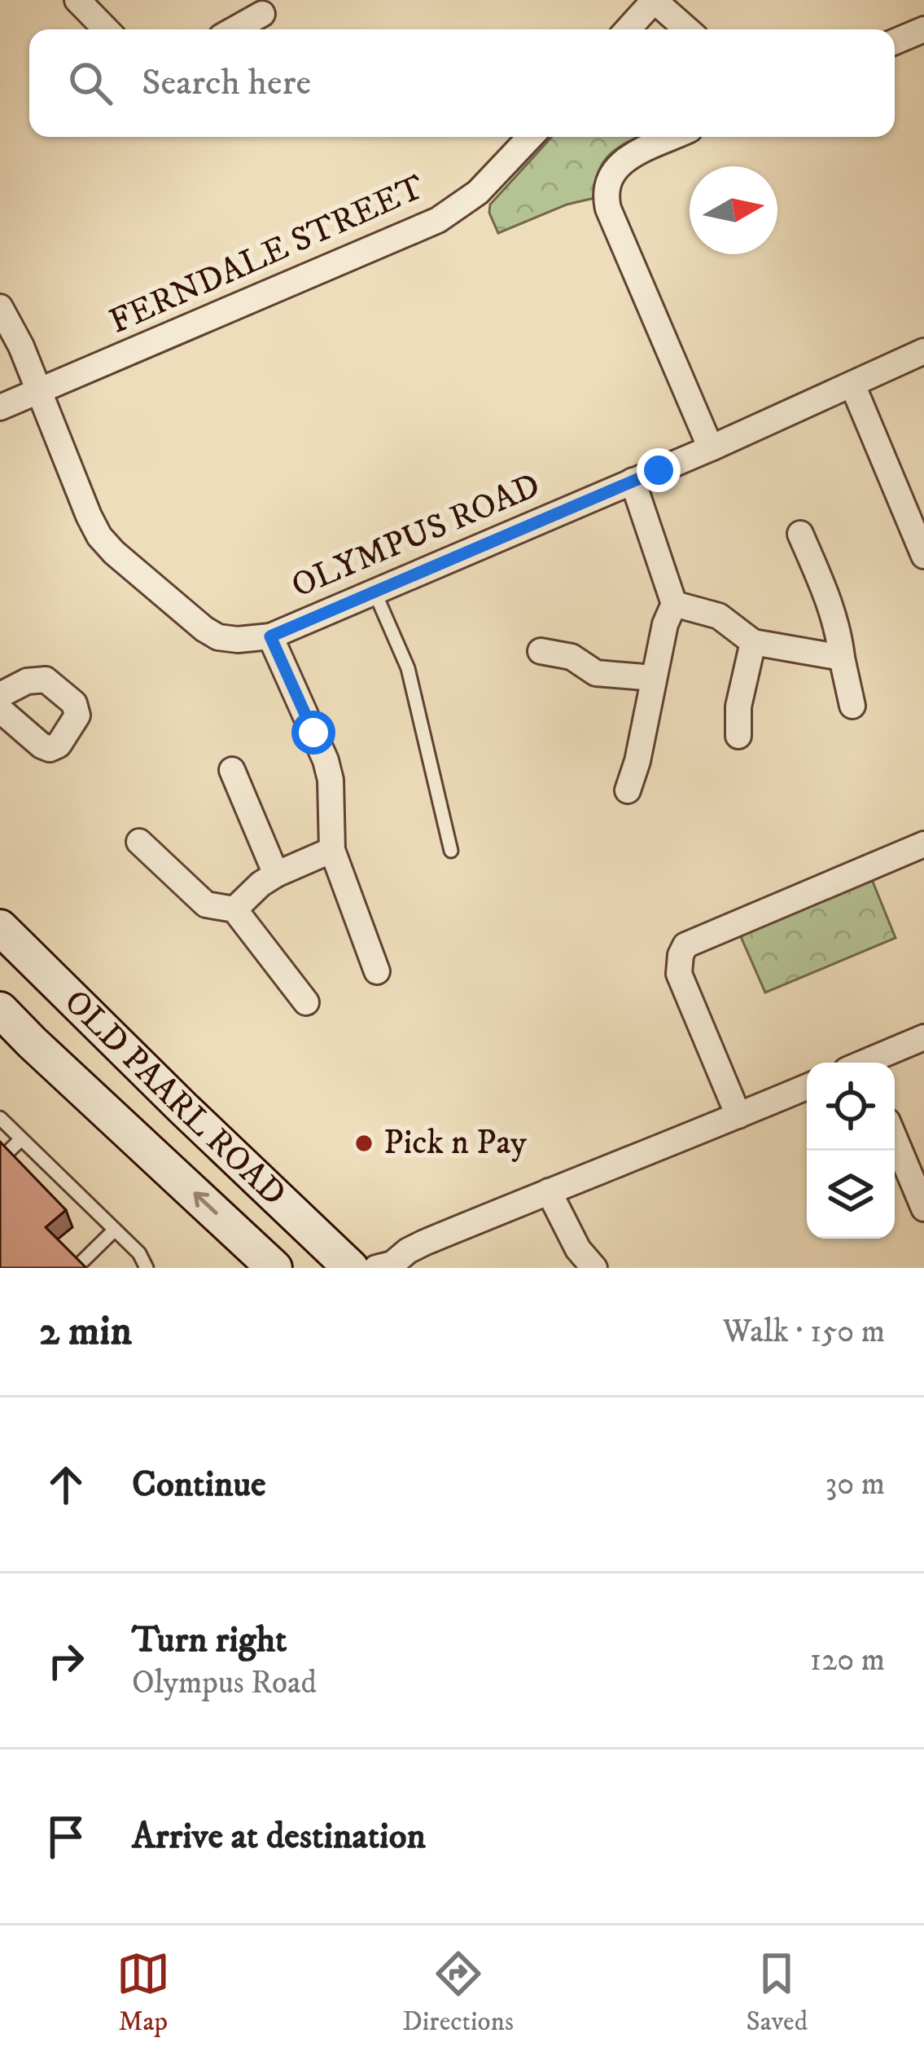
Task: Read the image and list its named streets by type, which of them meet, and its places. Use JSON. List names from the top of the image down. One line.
{"streets":{"main road":["OLD PAARL ROAD"],"street":["FERNDALE STREET","OLYMPUS ROAD"]},"crossings":[["FERNDALE STREET","OLYMPUS ROAD"]],"places":["Pick n Pay"],"north":"right","page":{"search":"Search here","heading":["2 min","Walk · 150 m"],"list":[["Continue","30 m"],["Turn right","Olympus Road","120 m"],"Arrive at destination"],"nav":["Map","Directions","Saved"]}}
